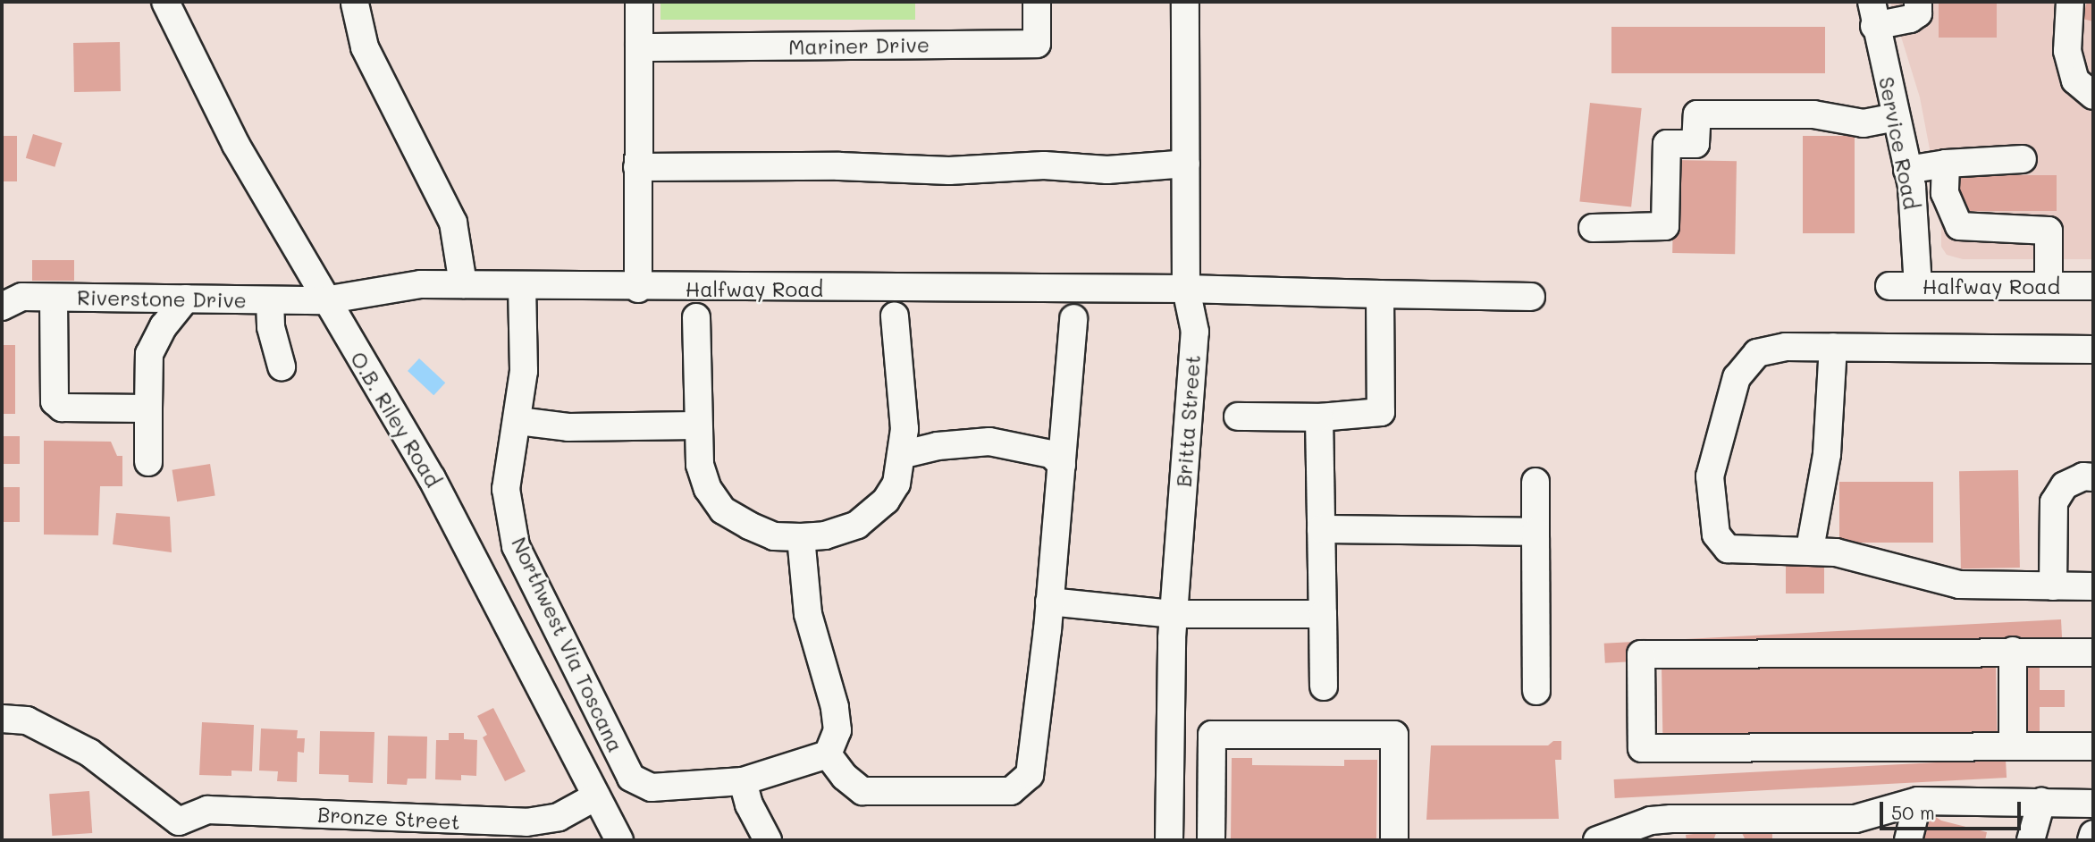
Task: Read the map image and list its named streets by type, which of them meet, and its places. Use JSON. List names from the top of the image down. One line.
{"streets":{"street":["Mariner Drive","Service Road","Halfway Road","Riverstone Drive","O.B. Riley Road","Britta Street","Northwest Via Toscana","Bronze Street"]},"crossings":[["Service Road","Halfway Road"],["Halfway Road","Riverstone Drive"],["Halfway Road","O.B. Riley Road"],["Halfway Road","Britta Street"],["Halfway Road","Northwest Via Toscana"],["Riverstone Drive","O.B. Riley Road"],["O.B. Riley Road","Bronze Street"]],"scale_bar":"50 m"}
